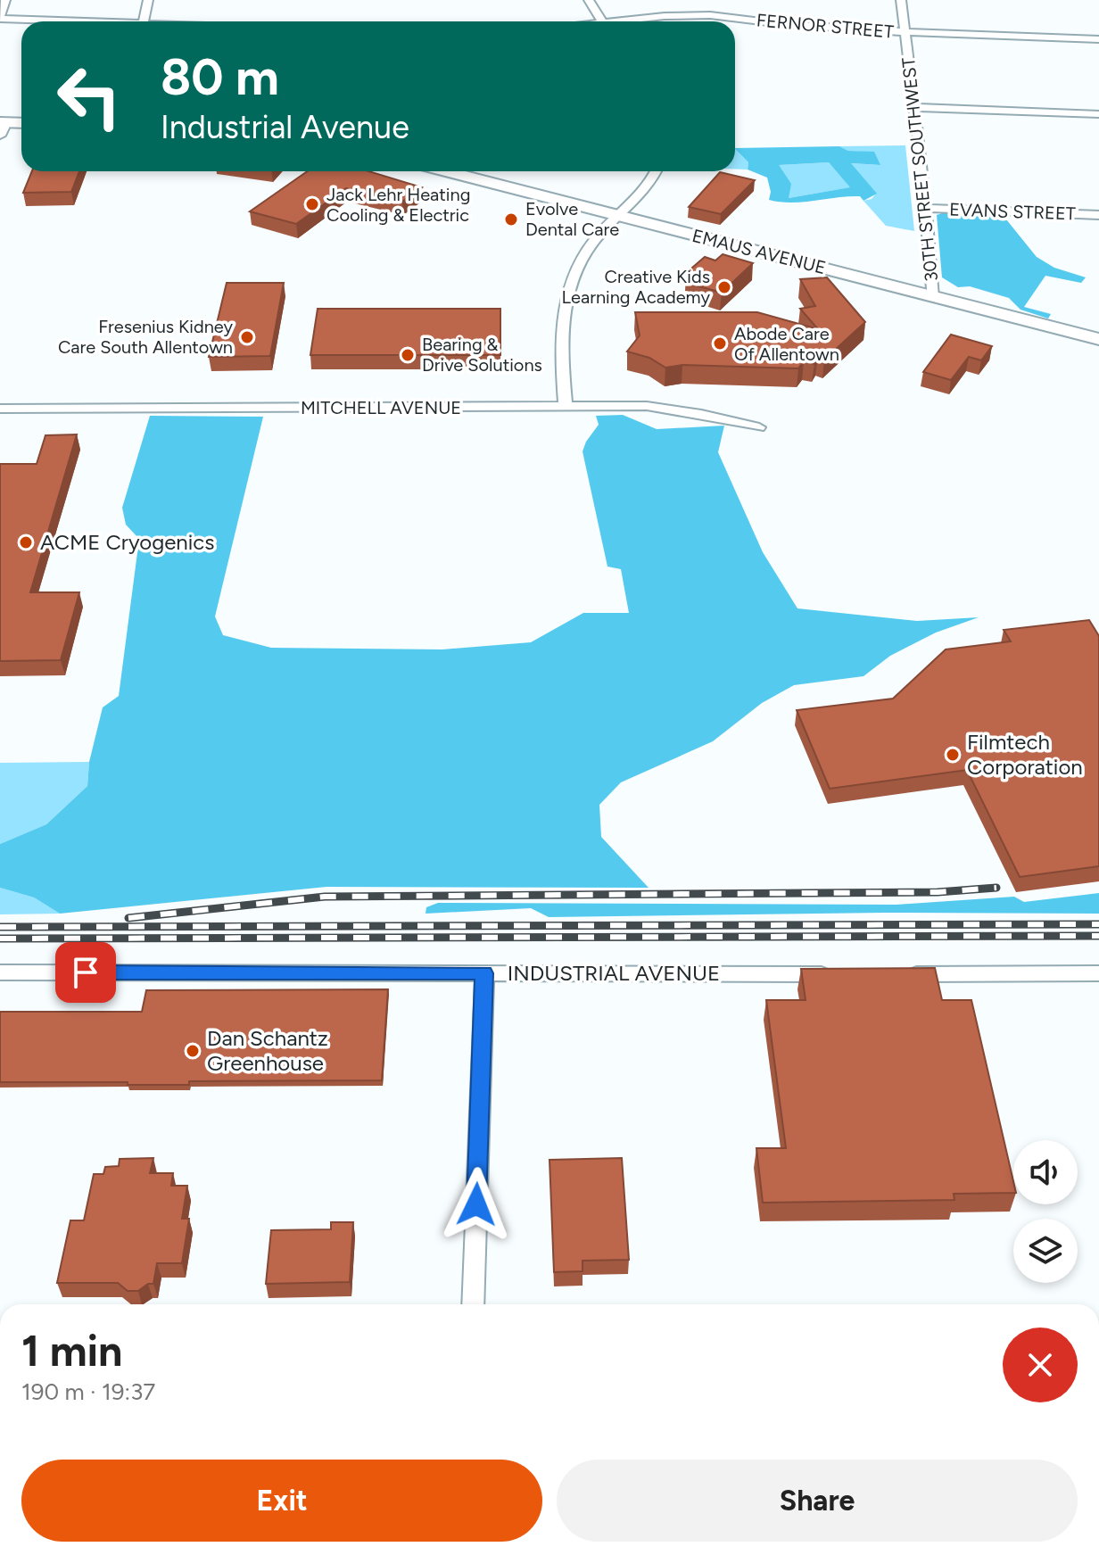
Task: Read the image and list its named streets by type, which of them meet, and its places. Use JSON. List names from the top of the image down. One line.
{"streets":{"main road":["EMAUS AVENUE"],"street":["FERNOR STREET","30TH STREET SOUTHWEST","EVANS STREET","MITCHELL AVENUE","INDUSTRIAL AVENUE"]},"crossings":[["FERNOR STREET","30TH STREET SOUTHWEST"],["30TH STREET SOUTHWEST","EVANS STREET"],["30TH STREET SOUTHWEST","EMAUS AVENUE"]],"places":["Jack Lehr Heating Cooling & Electric","Evolve Dental Care","Creative Kids Learning Academy","Fresenius Kidney Care South Allentown","Abode Care Of Allentown","Bearing & Drive Solutions","ACME Cryogenics","Filmtech Corporation","Dan Schantz Greenhouse"],"page":{"turn":["80 m","Industrial Avenue"],"heading":["1 min","190 m · 19:37"],"buttons":["Exit","Share"]}}
